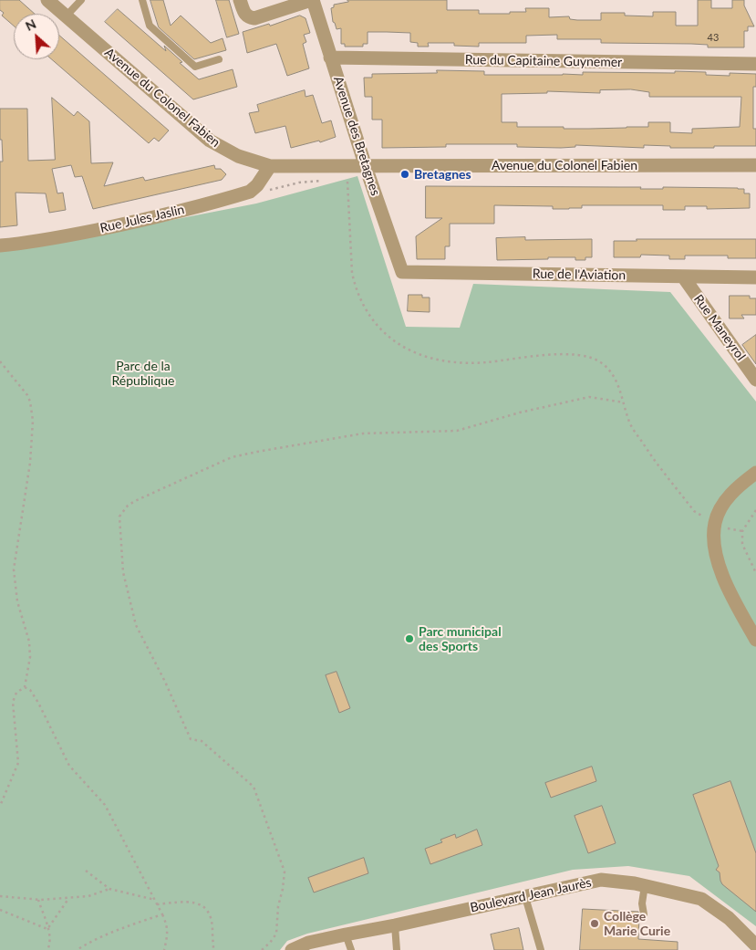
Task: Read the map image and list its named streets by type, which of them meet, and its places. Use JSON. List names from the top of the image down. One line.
{"streets":{"street":["Rue du Capitaine Guynemer","Avenue du Colonel Fabien","Avenue des Bretagnes","Rue Jules Jaslin","Rue de l'Aviation","Rue Maneyrol","Boulevard Jean Jaurès"]},"crossings":[["Rue du Capitaine Guynemer","Avenue des Bretagnes"],["Avenue du Colonel Fabien","Avenue des Bretagnes"],["Avenue des Bretagnes","Rue de l'Aviation"],["Rue de l'Aviation","Rue Maneyrol"]],"parks":["Parc de la République"],"places":["Bretagnes","Parc municipal des Sports","Collège Marie Curie"],"house_numbers":["43"],"north":"top left"}
